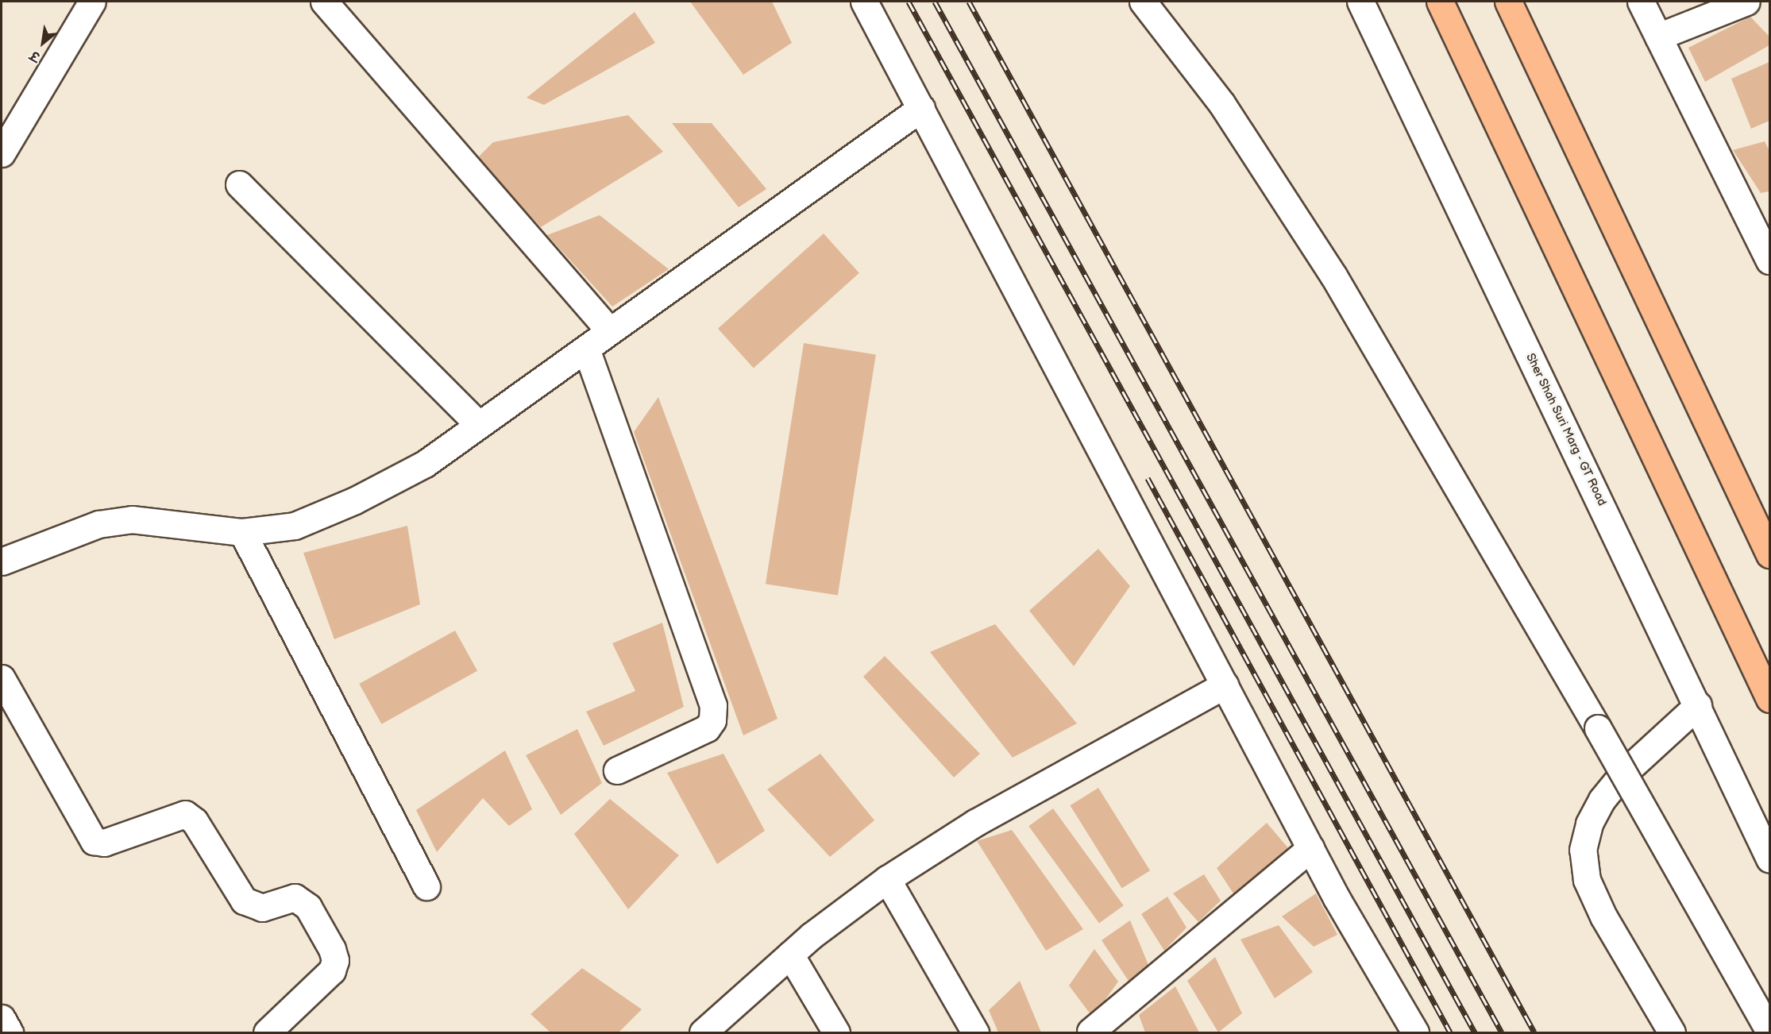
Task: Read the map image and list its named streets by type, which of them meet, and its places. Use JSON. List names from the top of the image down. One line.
{"streets":{"street":["Sher Shah Suri Marg - GT Road"]},"north":"bottom left"}
